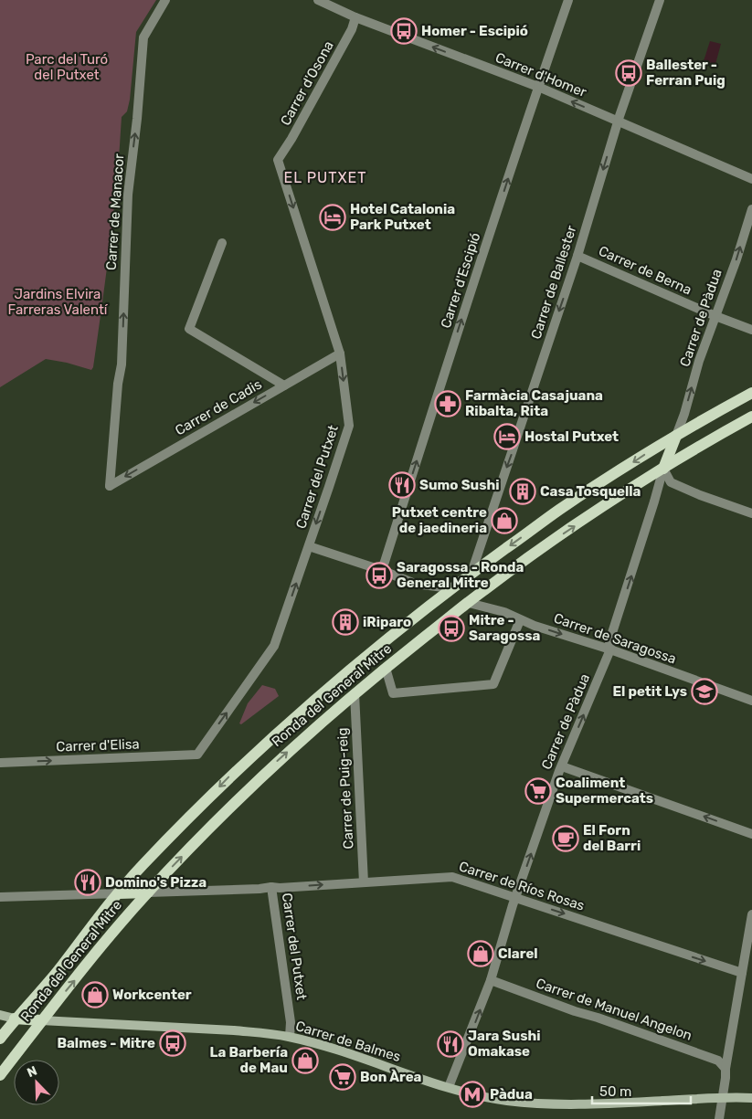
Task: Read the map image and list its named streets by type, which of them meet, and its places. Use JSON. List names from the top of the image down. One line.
{"streets":{"main road":["Ronda del General Mitre","Carrer de Balmes"],"street":["Carrer d'Homer","Carrer d'Osona","Carrer de Manacor","Carrer de Berna","Carrer d'Escipió","Carrer de Ballester","Carrer de Pàdua","Carrer de Cadis","Carrer del Putxet","Carrer de Saragossa","Carrer d'Elisa","Carrer de Puig-reig","Carrer de Ríos Rosas","Carrer de Manuel Angelon"]},"crossings":[["Carrer d'Homer","Carrer d'Osona"],["Carrer d'Homer","Carrer d'Escipió"],["Carrer d'Homer","Carrer de Ballester"],["Carrer d'Osona","Carrer del Putxet"],["Carrer de Manacor","Carrer de Cadis"],["Carrer de Berna","Carrer de Ballester"],["Carrer de Berna","Carrer de Pàdua"],["Carrer de Ballester","Ronda del General Mitre"],["Carrer de Pàdua","Carrer de Saragossa"],["Carrer de Pàdua","Ronda del General Mitre"],["Carrer de Pàdua","Carrer de Ríos Rosas"],["Carrer de Pàdua","Carrer de Manuel Angelon"],["Carrer de Pàdua","Carrer de Balmes"],["Carrer de Cadis","Carrer del Putxet"],["Carrer del Putxet","Carrer d'Elisa"],["Carrer del Putxet","Carrer de Ríos Rosas"],["Carrer del Putxet","Carrer de Balmes"],["Carrer de Saragossa","Ronda del General Mitre"],["Ronda del General Mitre","Carrer de Puig-reig"],["Ronda del General Mitre","Carrer de Ríos Rosas"],["Ronda del General Mitre","Carrer de Balmes"],["Carrer de Puig-reig","Carrer de Ríos Rosas"]],"one_way":["Carrer d'Homer","Carrer de Manacor","Carrer d'Escipió","Carrer de Ballester","Carrer de Pàdua","Carrer de Cadis","Carrer d'Elisa","Carrer de Ríos Rosas"],"districts":["EL PUTXET"],"parks":["Parc del Turó del Putxet","Jardins Elvira Farreras Valentí"],"places":{"bus stop":["Homer - Escipió","Ballester - Ferran Puig","Saragossa - Ronda General Mitre","Mitre - Saragossa","Balmes - Mitre"],"hotel":["Hotel Catalonia Park Putxet","Hostal Putxet"],"pharmacy":["Farmàcia Casajuana Ribalta, Rita"],"restaurant":["Sumo Sushi","Domino's Pizza","Jara Sushi Omakase"],"building":["Casa Tosquella","iRiparo"],"shop":["Putxet centre de jaedineria","Clarel","Workcenter","La Barbería de Mau"],"school or university":["El petit Lys"],"supermarket":["Coaliment Supermercats","Bon Àrea"],"cafe":["El Forn del Barri"],"metro station":["Pàdua"]},"scale_bar":"50 m","north":"top left"}
